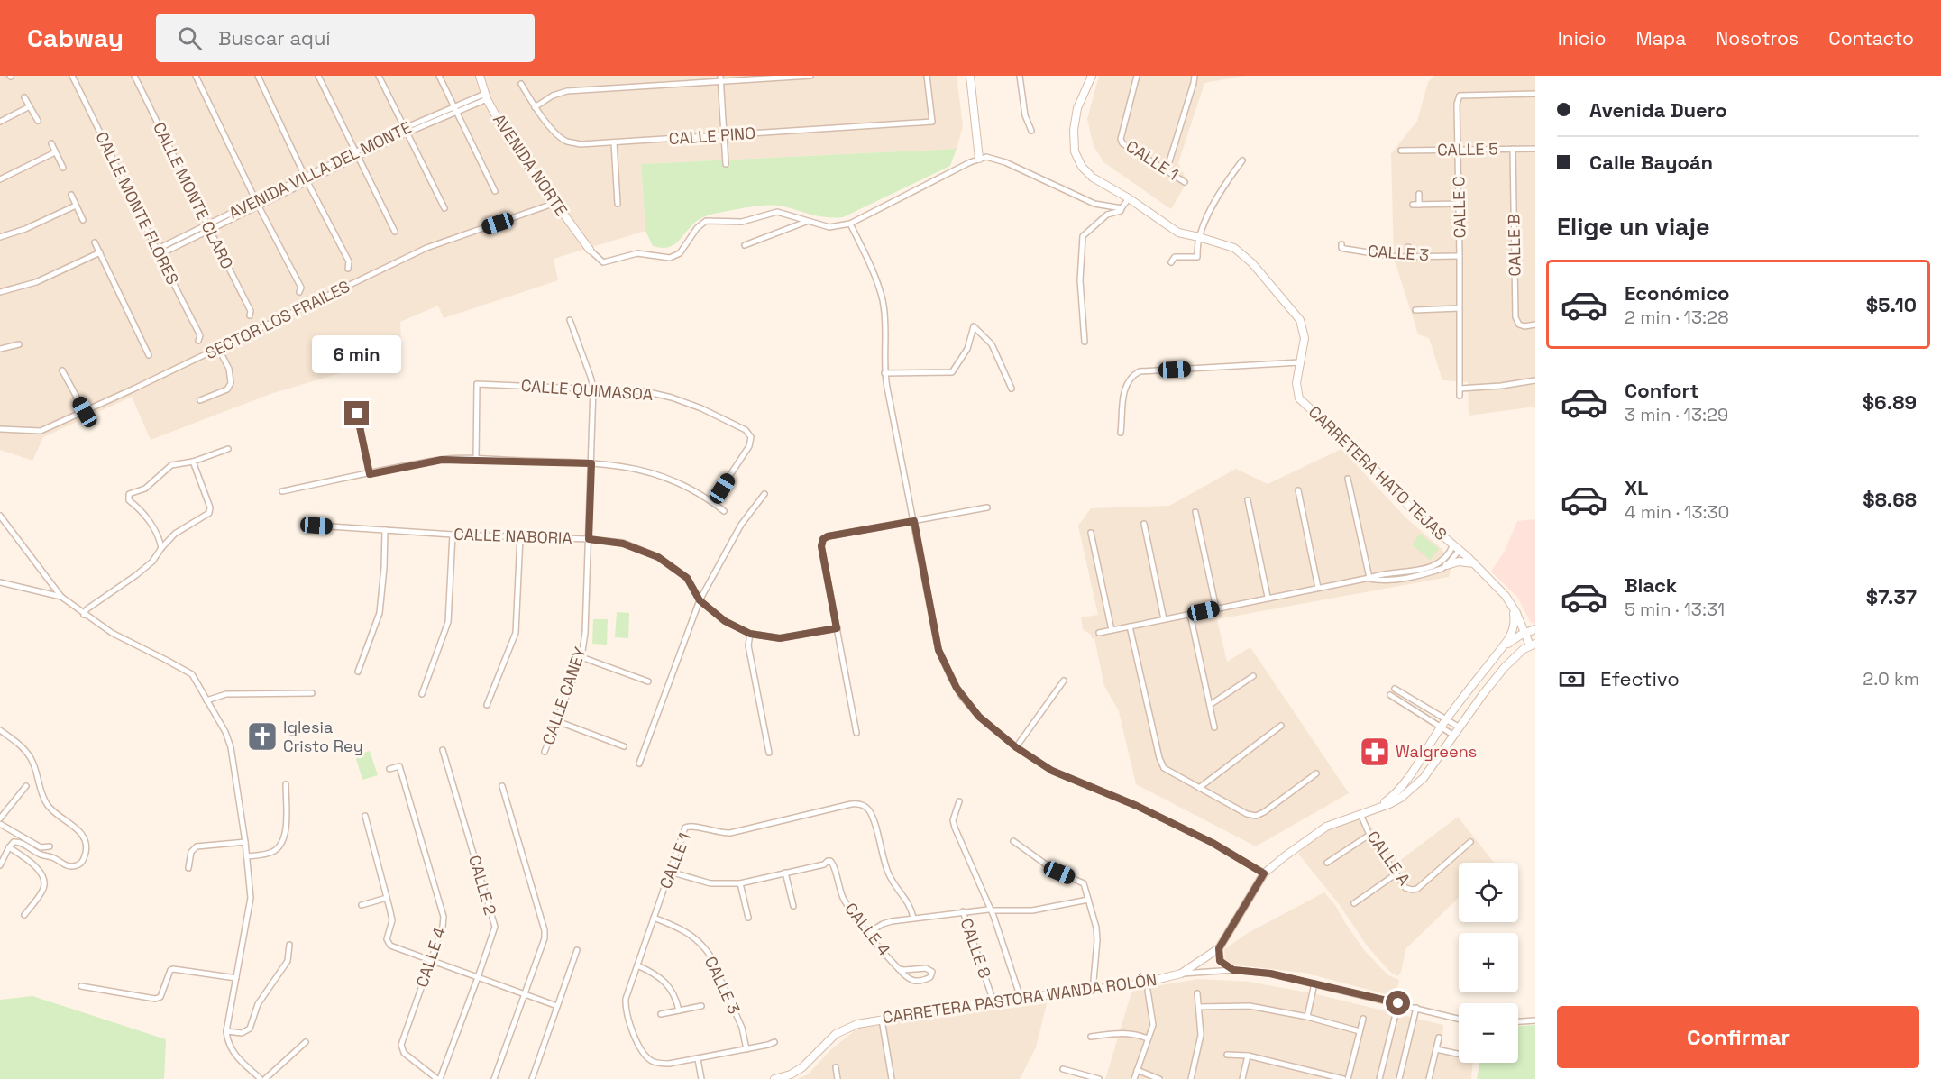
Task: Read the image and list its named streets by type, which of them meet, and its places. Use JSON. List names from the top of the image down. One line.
{"streets":{"street":["CALLE PINO","CALLE 5","CALLE 1","AVENIDA NORTE","AVENIDA VILLA DEL MONTE","CALLE MONTE CLARO","CALLE C","CALLE MONTE FLORES","CALLE B","CALLE 3","SECTOR LOS FRAILES","CALLE QUIMASOA","CARRETERA HATO TEJAS","CALLE NABORIA","CALLE CANEY","CALLE A","CALLE 2","CALLE 4","CALLE 8","CARRETERA PASTORA WANDA ROLÓN"]},"crossings":[["CALLE 5","CALLE C"],["CALLE 5","CALLE B"],["CALLE 1","CALLE 3"],["CALLE 1","CALLE 4"],["CALLE 1","CALLE 8"],["AVENIDA NORTE","AVENIDA VILLA DEL MONTE"],["AVENIDA NORTE","SECTOR LOS FRAILES"],["AVENIDA VILLA DEL MONTE","CALLE MONTE CLARO"],["AVENIDA VILLA DEL MONTE","CALLE MONTE FLORES"],["CALLE C","CALLE 3"],["CALLE QUIMASOA","CALLE CANEY"],["CARRETERA HATO TEJAS","CARRETERA PASTORA WANDA ROLÓN"],["CALLE NABORIA","CALLE CANEY"],["CALLE A","CARRETERA PASTORA WANDA ROLÓN"],["CALLE 2","CALLE 4"],["CALLE 4","CALLE 8"],["CALLE 8","CARRETERA PASTORA WANDA ROLÓN"]],"places":{"church":["Iglesia Cristo Rey"],"pharmacy":["Walgreens"]},"page":{"header":"Cabway","search":"Buscar aquí","nav":["Inicio","Mapa","Nosotros","Contacto"],"banner":["Avenida Duero","Calle Bayoán"],"heading":"Elige un viaje","list":[{"name":"Económico","note":"2 min · 13:28","value":"$5.10"},{"name":"Confort","note":"3 min · 13:29","value":"$6.89"},{"name":"XL","note":"4 min · 13:30","value":"$8.68"},{"name":"Black","note":"5 min · 13:31","value":"$7.37"}],"bubble":"6 min","pay":["Efectivo","2.0 km"],"map_buttons":["+","−"],"buttons":"Confirmar"}}
